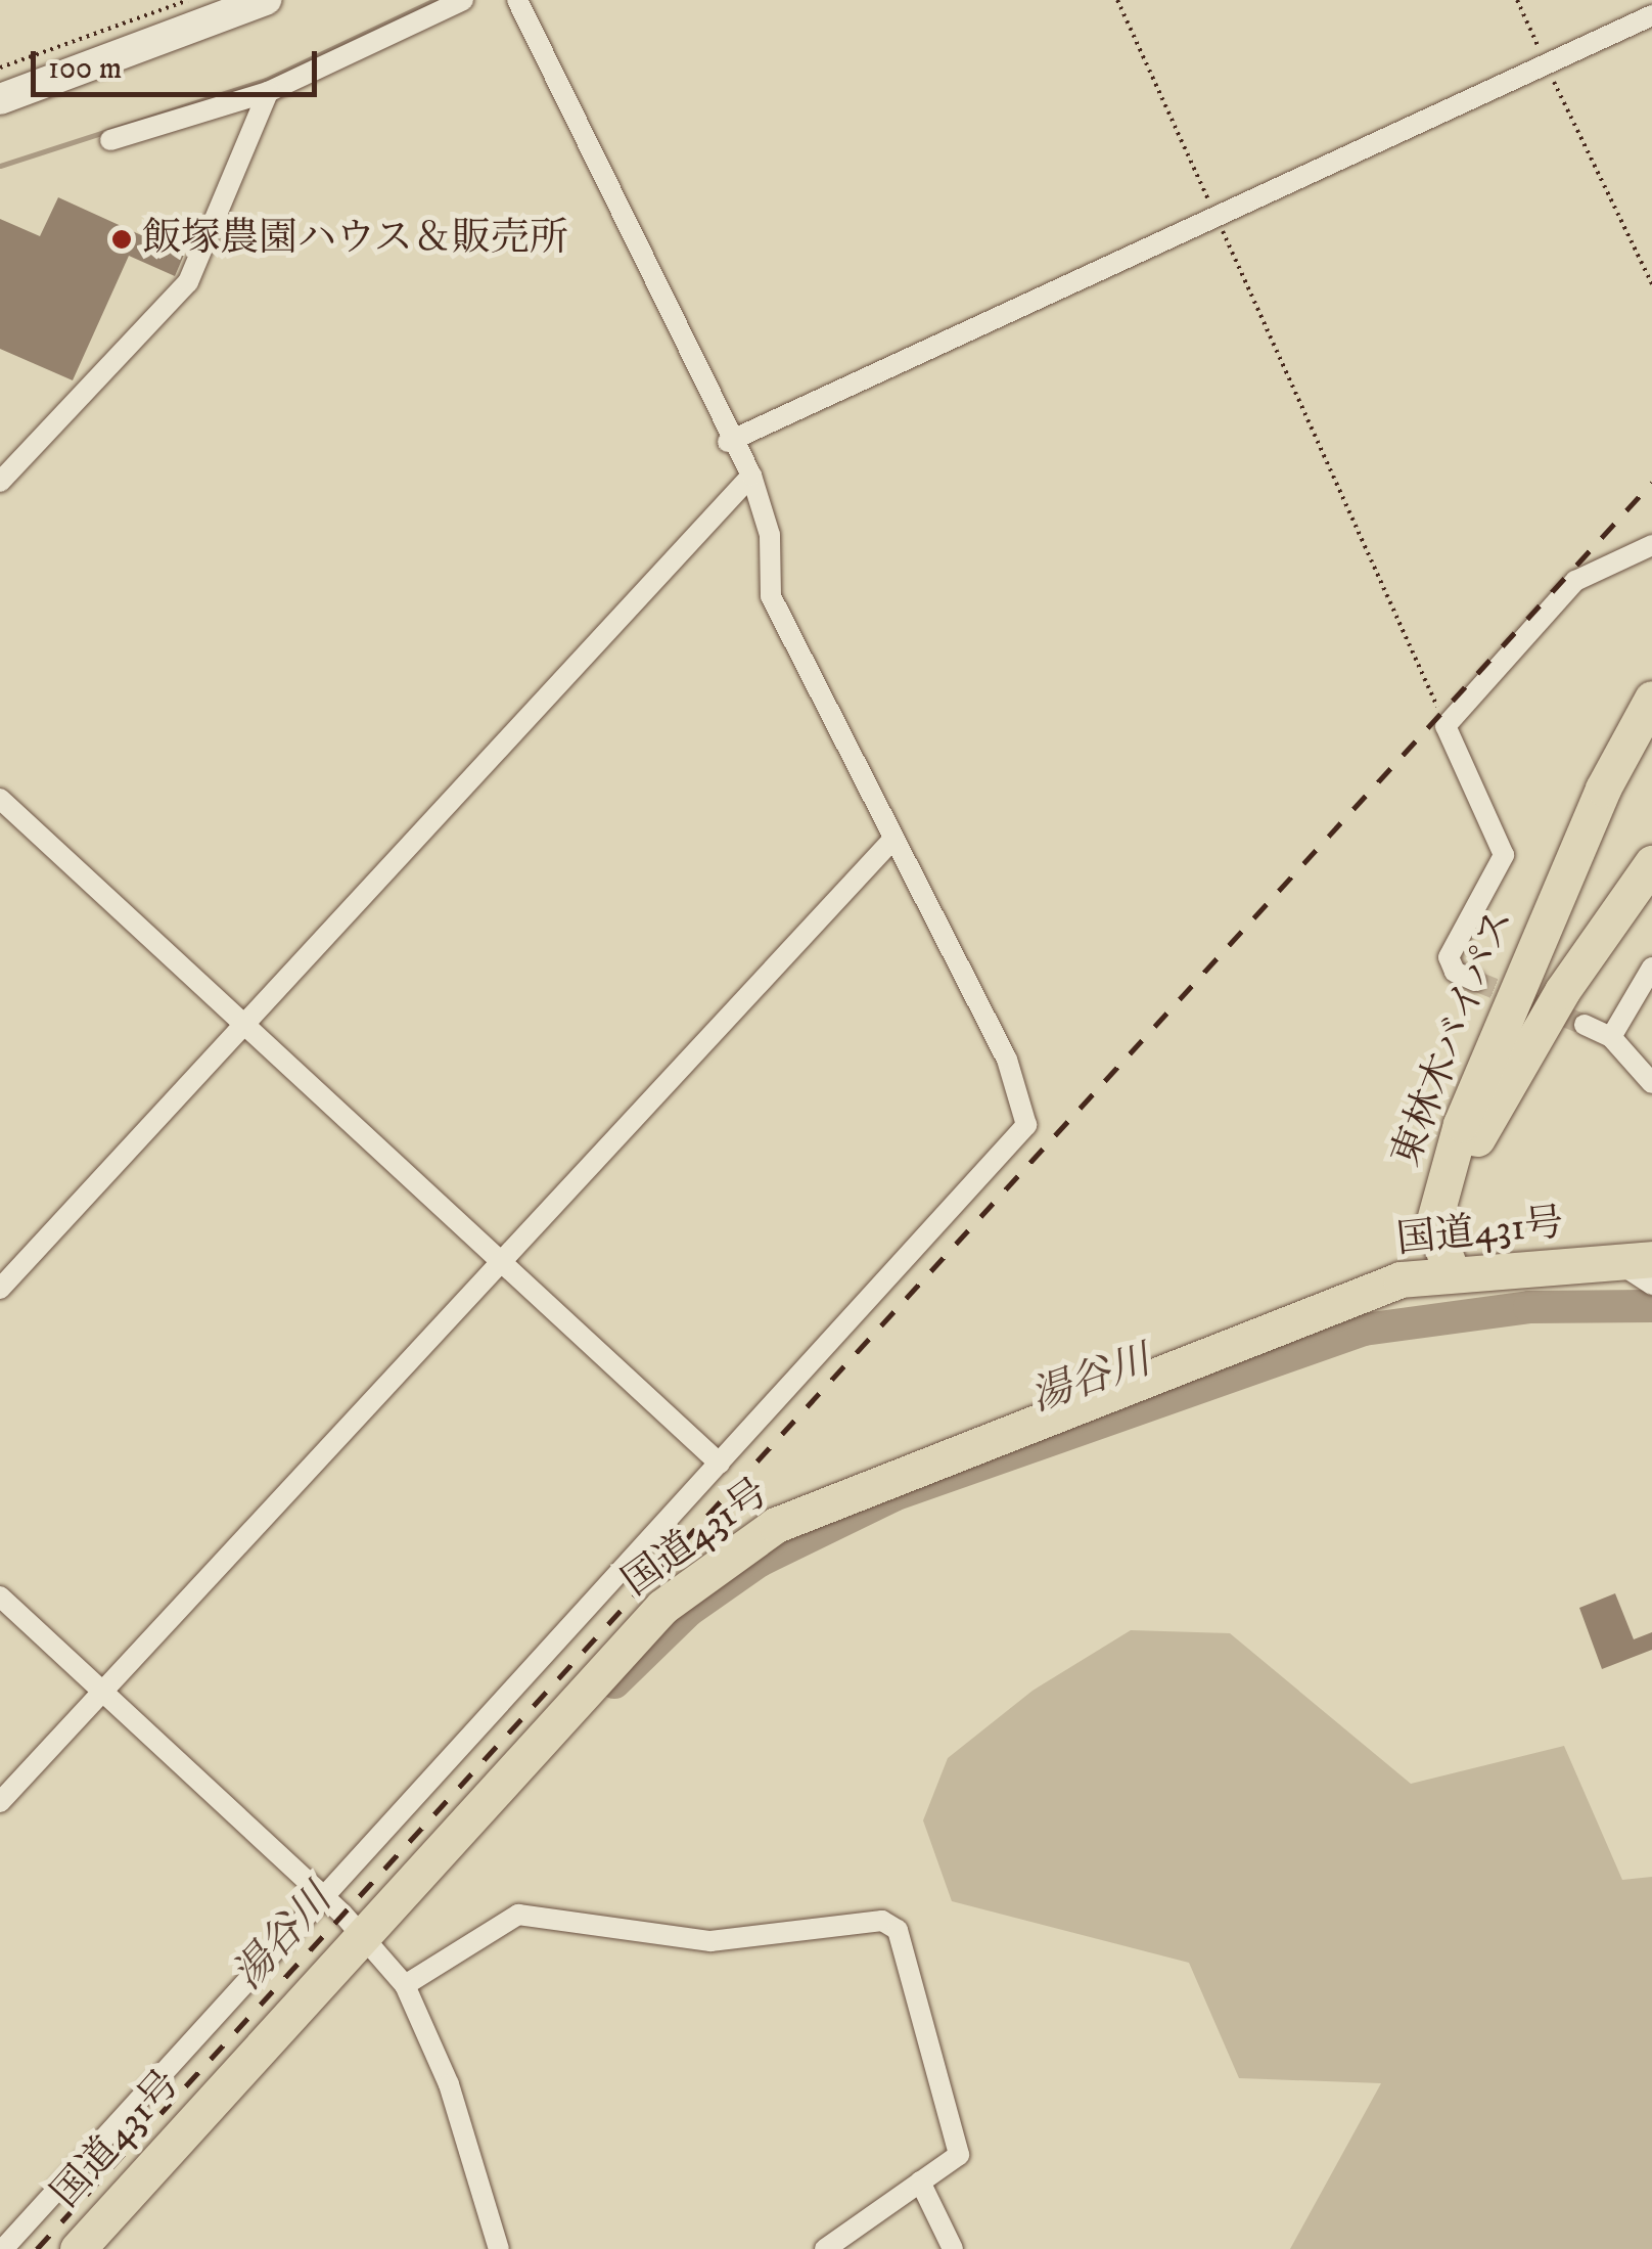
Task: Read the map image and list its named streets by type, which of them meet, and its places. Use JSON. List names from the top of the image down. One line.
{"streets":{"highway":["東林木バイパス","国道431号"]},"crossings":[["東林木バイパス","国道431号"]],"water":["湯谷川"],"places":["飯塚農園ハウス＆販売所"],"scale_bar":"100 m"}
